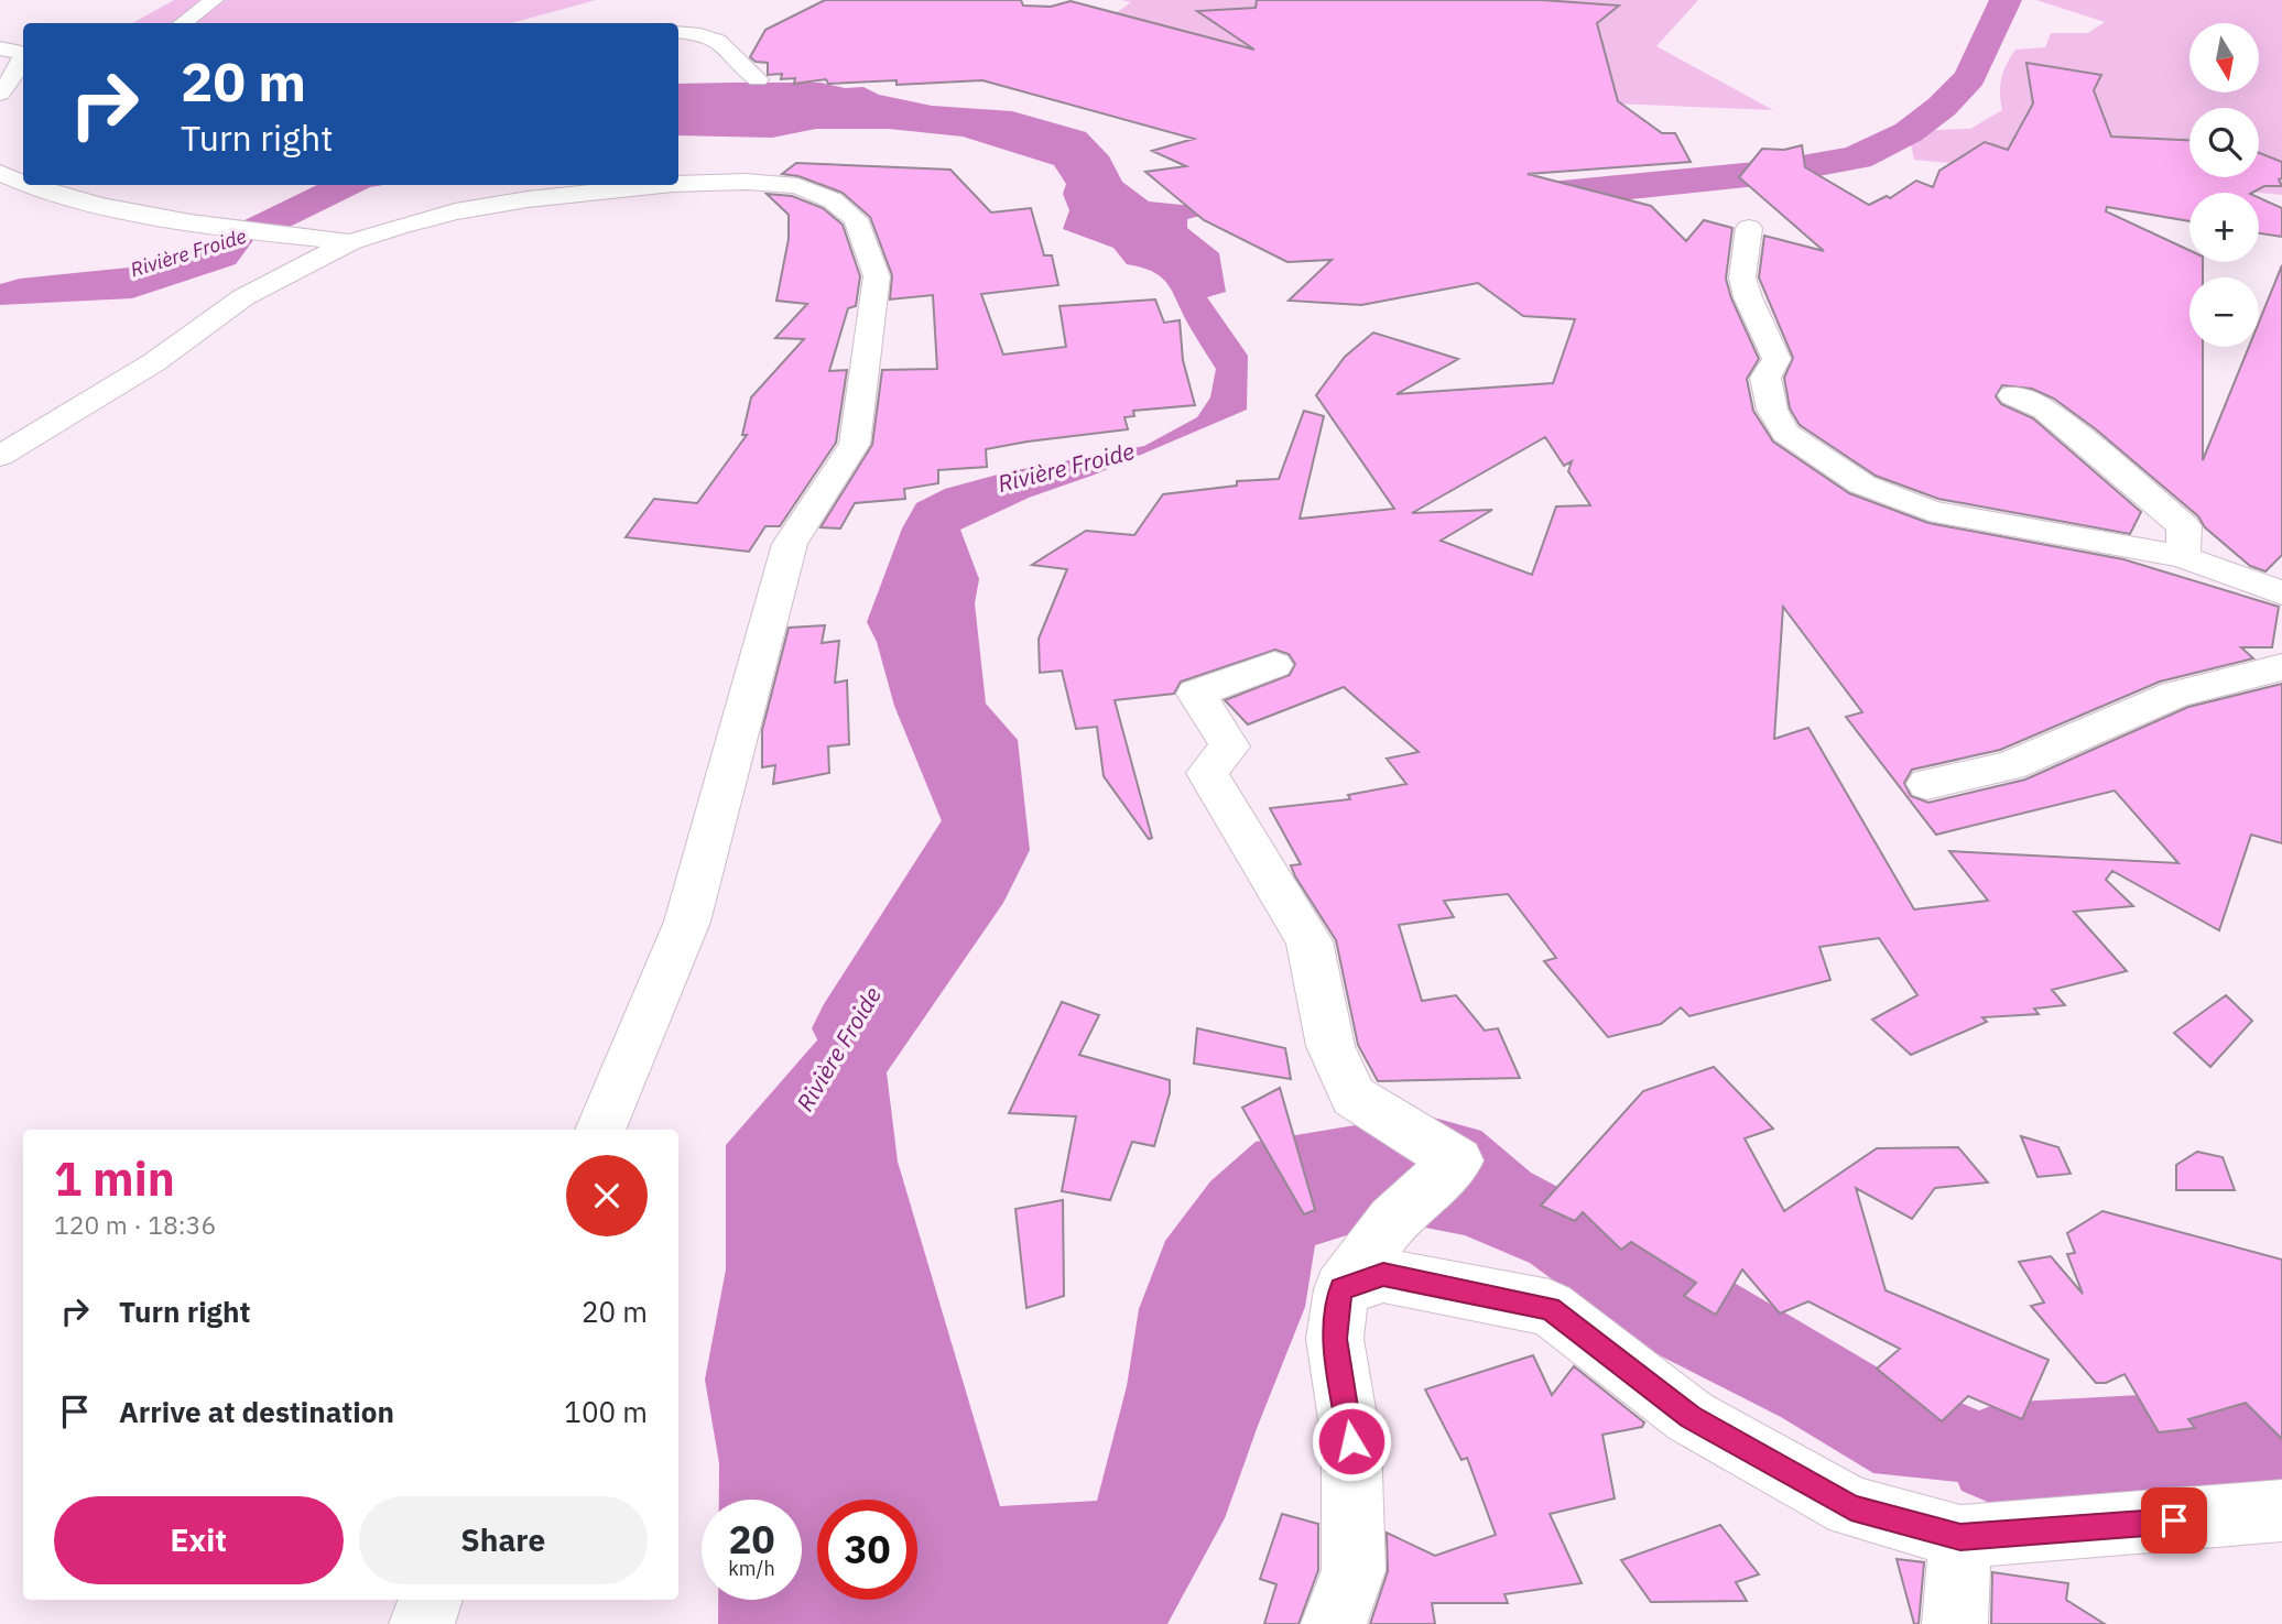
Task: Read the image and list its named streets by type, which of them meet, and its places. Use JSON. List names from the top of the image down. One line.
{"water":["Rivière Froide"],"north":"bottom","page":{"map_buttons":["+","−"],"turn":["20 m","Turn right"],"heading":["1 min","120 m · 18:36"],"list":[{"name":"Turn right","value":"20 m"},{"name":"Arrive at destination","value":"100 m"}],"buttons":["Exit","Share"],"speed":"20 km/h","limit":"30"}}
